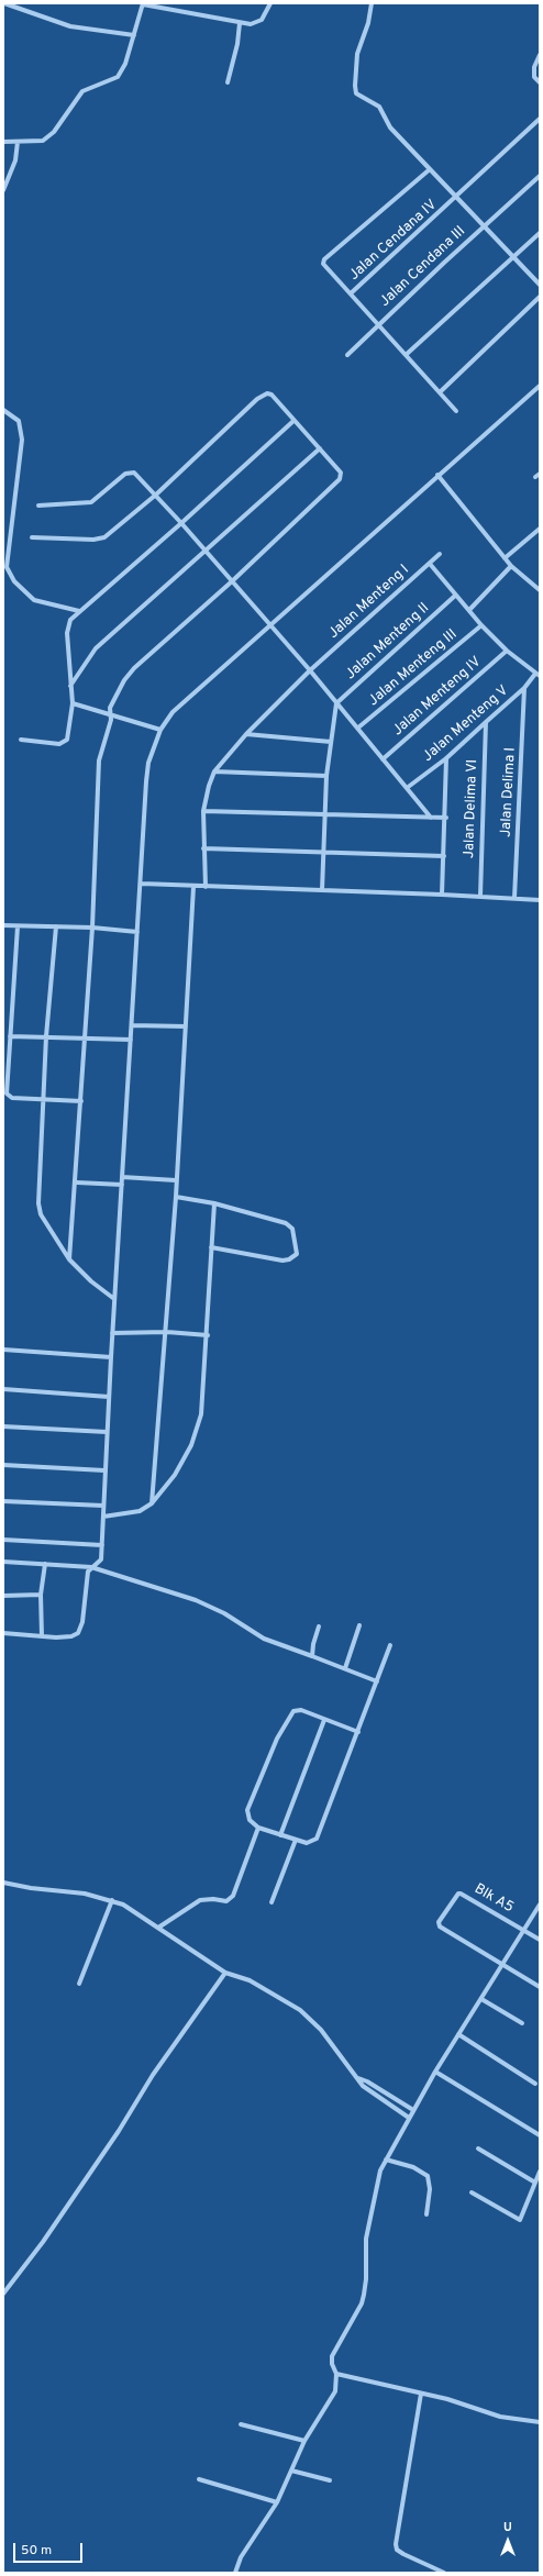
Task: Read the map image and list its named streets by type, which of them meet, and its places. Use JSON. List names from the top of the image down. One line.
{"streets":{"street":["Jalan Cendana IV","Jalan Cendana III","Jalan Menteng I","Jalan Menteng II","Jalan Menteng III","Jalan Menteng IV","Jalan Menteng V","Jalan Delima I","Jalan Delima VI","Blk A5"]},"crossings":[["Jalan Menteng V","Jalan Delima I"],["Jalan Menteng V","Jalan Delima VI"]],"scale_bar":"50 m","north":"top"}
